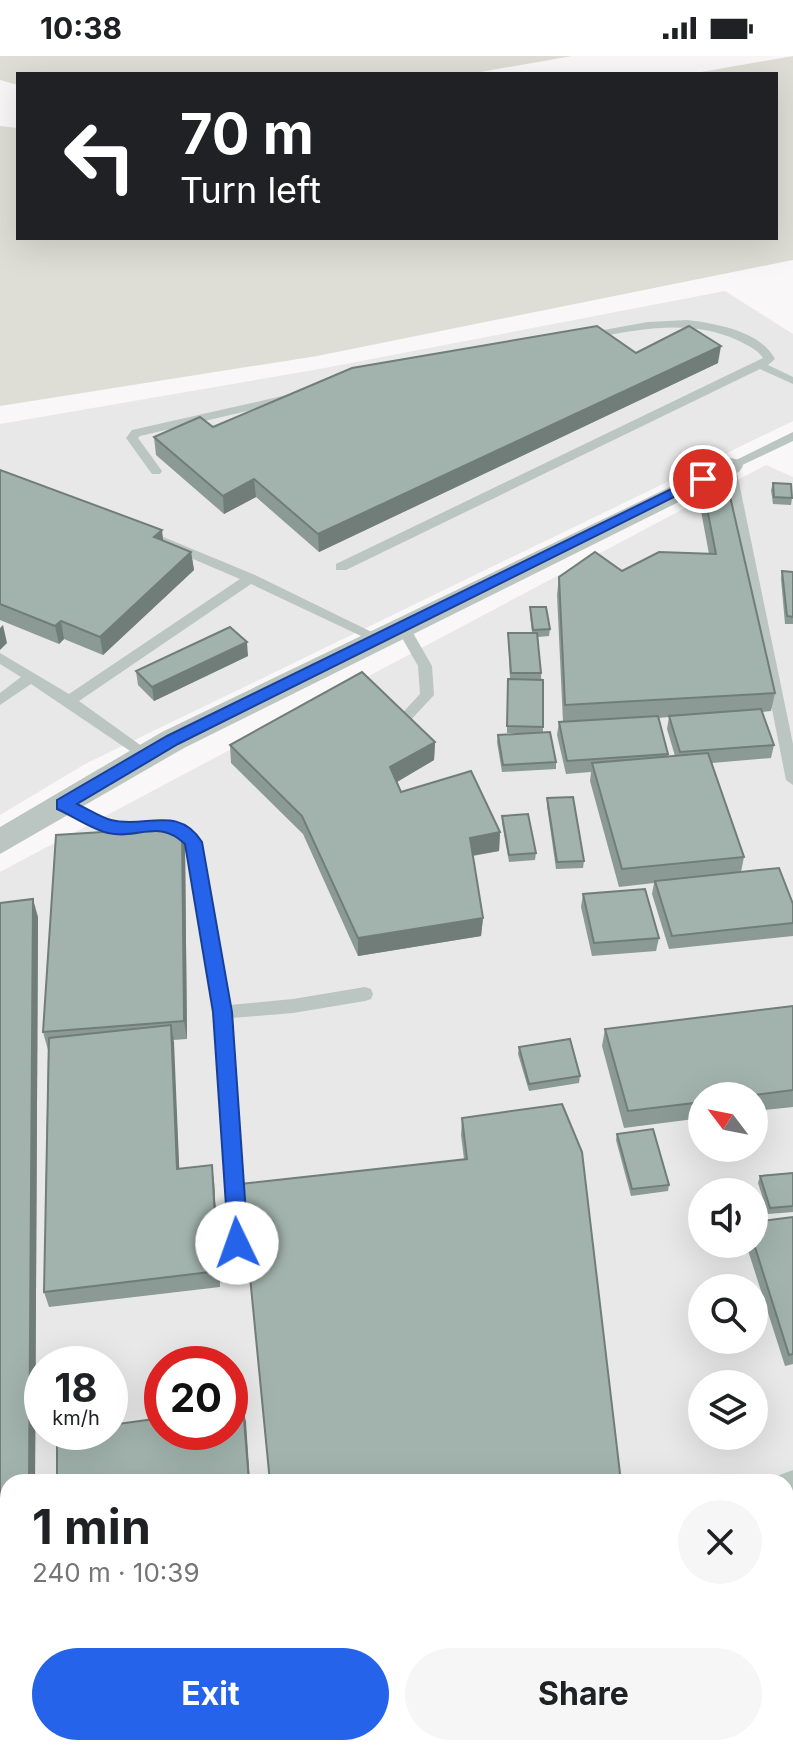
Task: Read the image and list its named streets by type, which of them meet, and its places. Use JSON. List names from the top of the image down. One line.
{"north":"top left","page":{"status":"10:38","turn":["70 m","Turn left"],"speed":"18 km/h","limit":"20","heading":["1 min","240 m · 10:39"],"buttons":["Exit","Share"]}}
